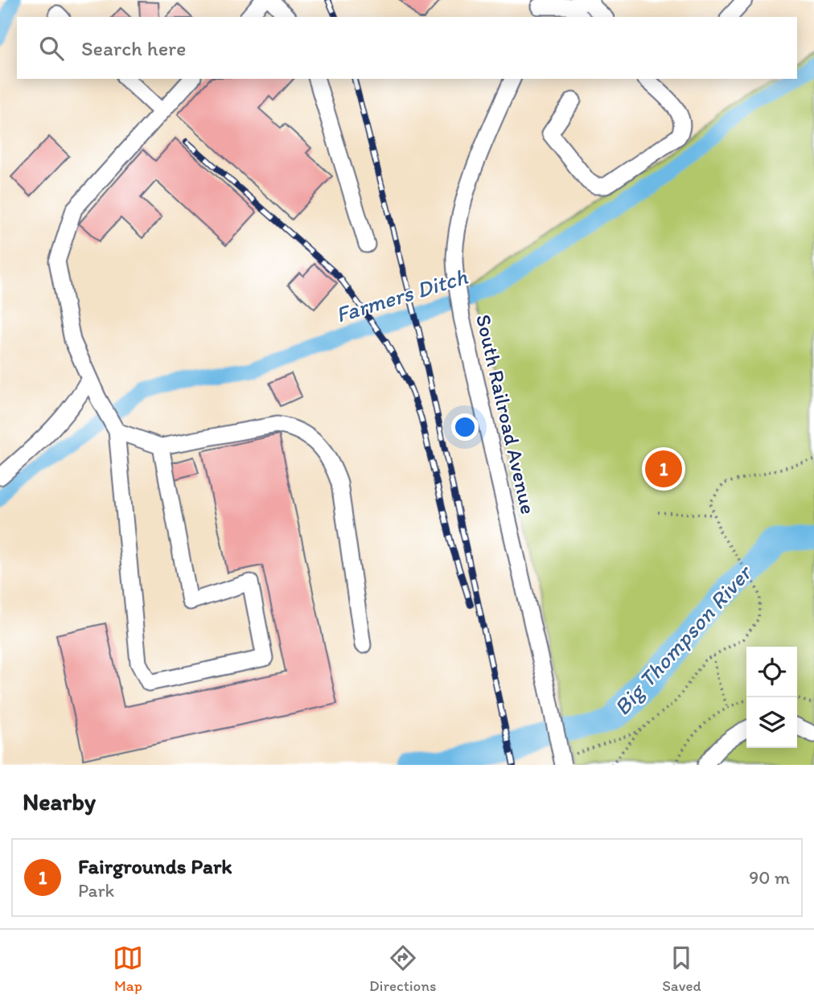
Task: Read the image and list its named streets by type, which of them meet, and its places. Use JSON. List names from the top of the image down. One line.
{"streets":{"street":["South Railroad Avenue"]},"water":["Farmers Ditch","Big Thompson River"],"page":{"search":"Search here","pins":"1","heading":"Nearby","list":[{"mark":"1","name":"Fairgrounds Park","note":"Park","value":"90 m"}],"nav":["Map","Directions","Saved"]}}
